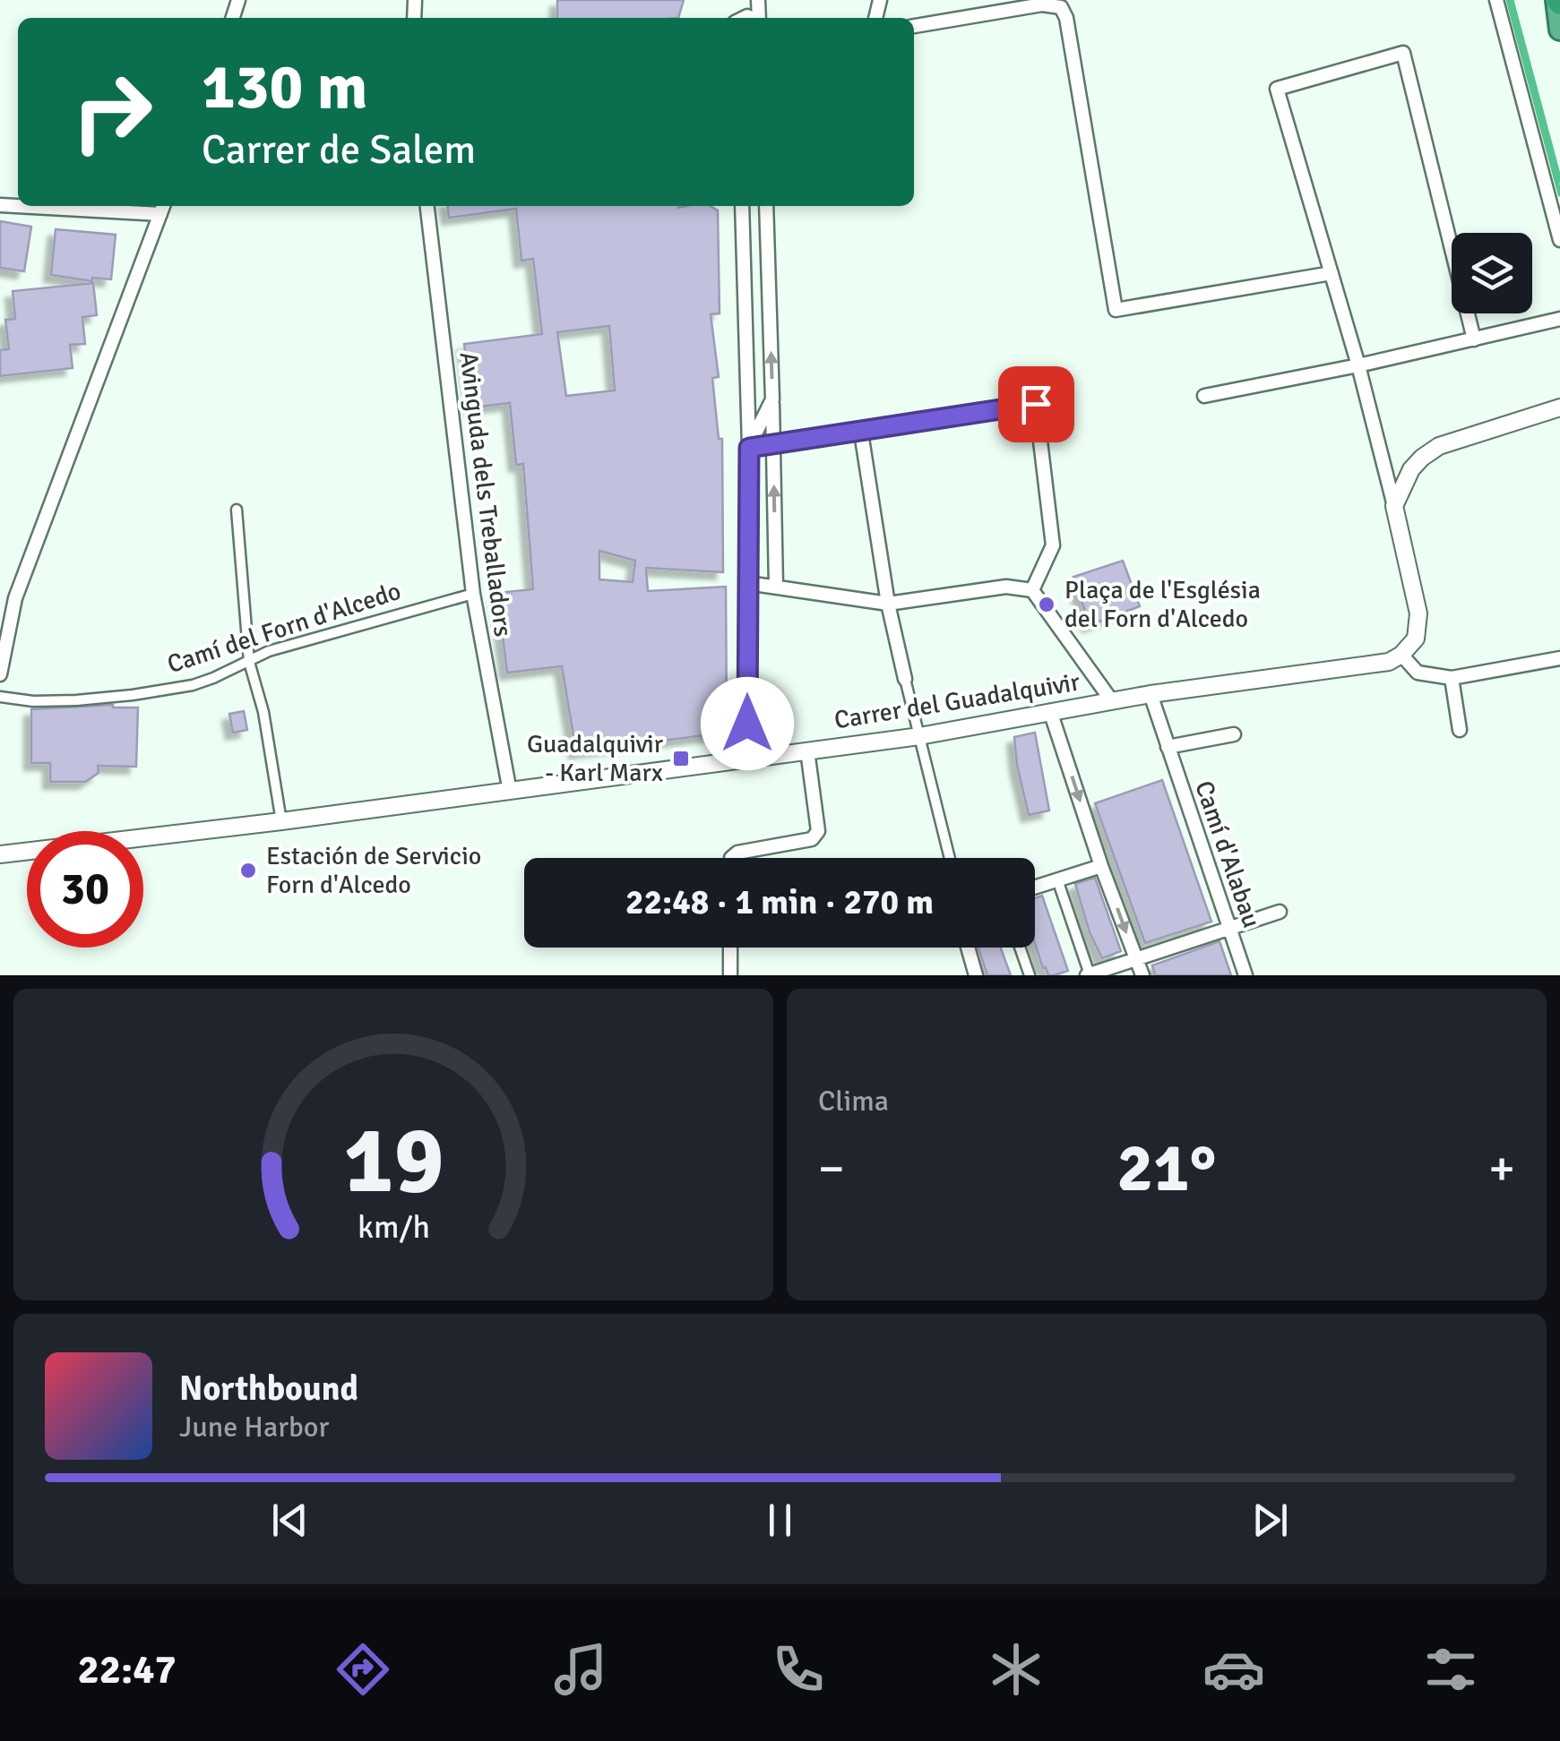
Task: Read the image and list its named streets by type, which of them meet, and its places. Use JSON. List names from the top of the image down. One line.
{"streets":{"street":["Avinguda dels Treballadors","Camí del Forn d'Alcedo","Carrer del Guadalquivir","Camí d'Alabau"]},"crossings":[["Avinguda dels Treballadors","Camí del Forn d'Alcedo"],["Avinguda dels Treballadors","Carrer del Guadalquivir"],["Carrer del Guadalquivir","Camí d'Alabau"]],"places":{"other":["Plaça de l'Església del Forn d'Alcedo","Estación de Servicio Forn d'Alcedo"],"transit":["Guadalquivir - Karl Marx"]},"page":{"turn":["130 m","Carrer de Salem"],"limit":"30","trip":"22:48 · 1 min · 270 m","tile":"Clima","heat":["−","21°","+"],"song":["Northbound","June Harbor"],"tabs":"22:47","gauge":["19","km/h"]}}
